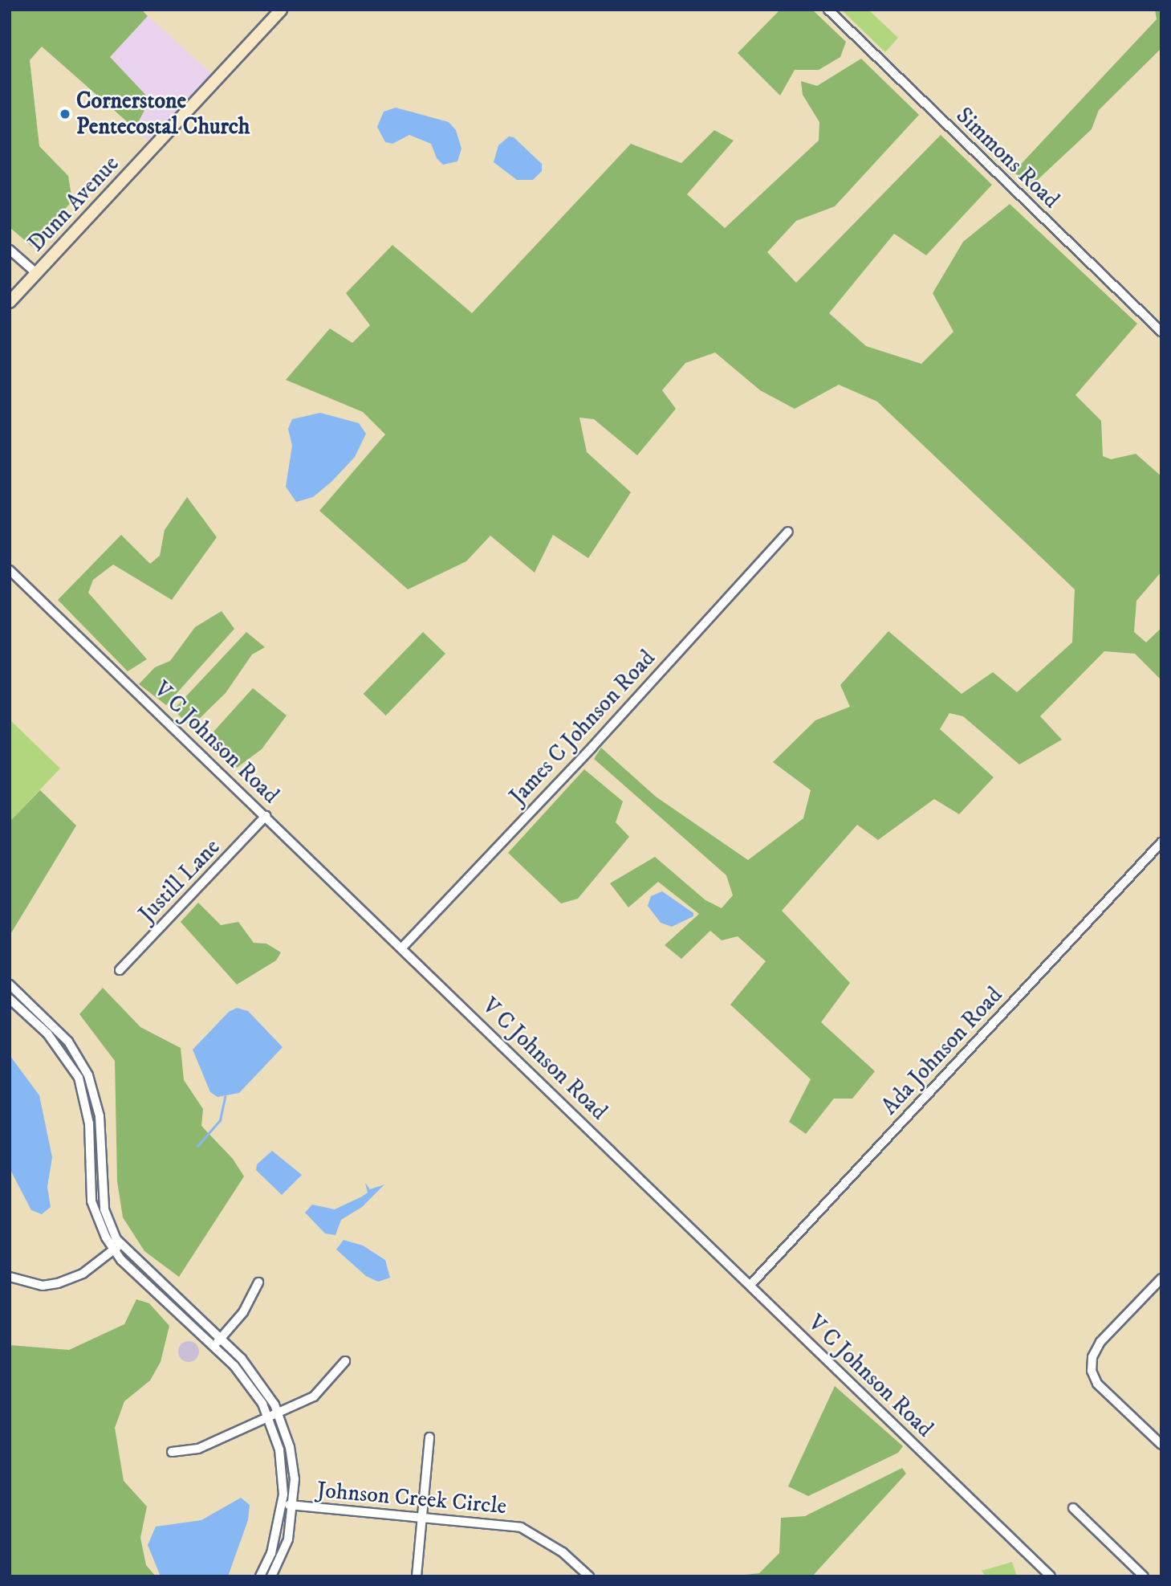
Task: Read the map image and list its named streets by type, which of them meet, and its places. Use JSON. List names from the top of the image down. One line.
{"streets":{"main road":["Dunn Avenue"],"street":["Simmons Road","James C Johnson Road","V C Johnson Road","Justill Lane","Ada Johnson Road","Johnson Creek Circle"]},"crossings":[["James C Johnson Road","V C Johnson Road"],["V C Johnson Road","Justill Lane"],["V C Johnson Road","Ada Johnson Road"]],"places":["Cornerstone Pentecostal Church"]}
